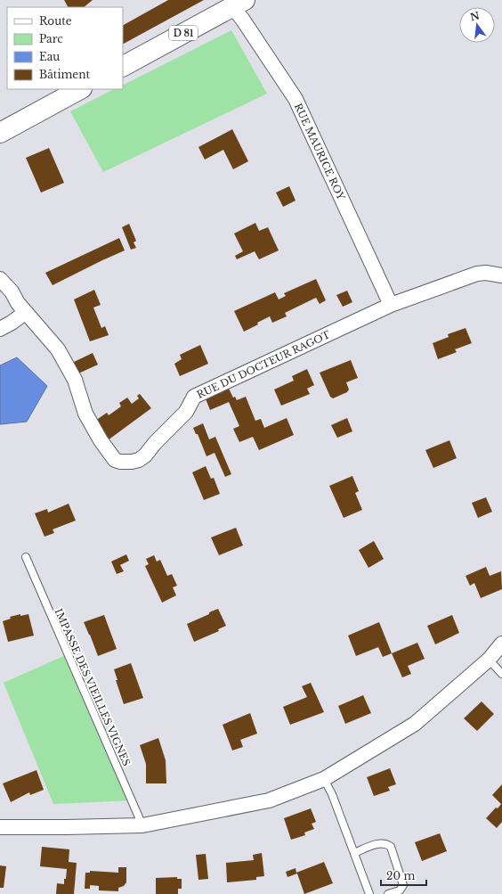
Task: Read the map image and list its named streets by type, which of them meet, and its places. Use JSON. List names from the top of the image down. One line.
{"streets":{"main road":["D 81"],"street":["RUE MAURICE ROY","RUE DU DOCTEUR RAGOT"],"lane":["IMPASSE DES VIEILLES VIGNES"]},"crossings":[["D 81","RUE MAURICE ROY"],["RUE MAURICE ROY","RUE DU DOCTEUR RAGOT"]],"legend":["Route","Parc","Eau","Bâtiment"],"scale_bar":"20 m","north":"top"}
